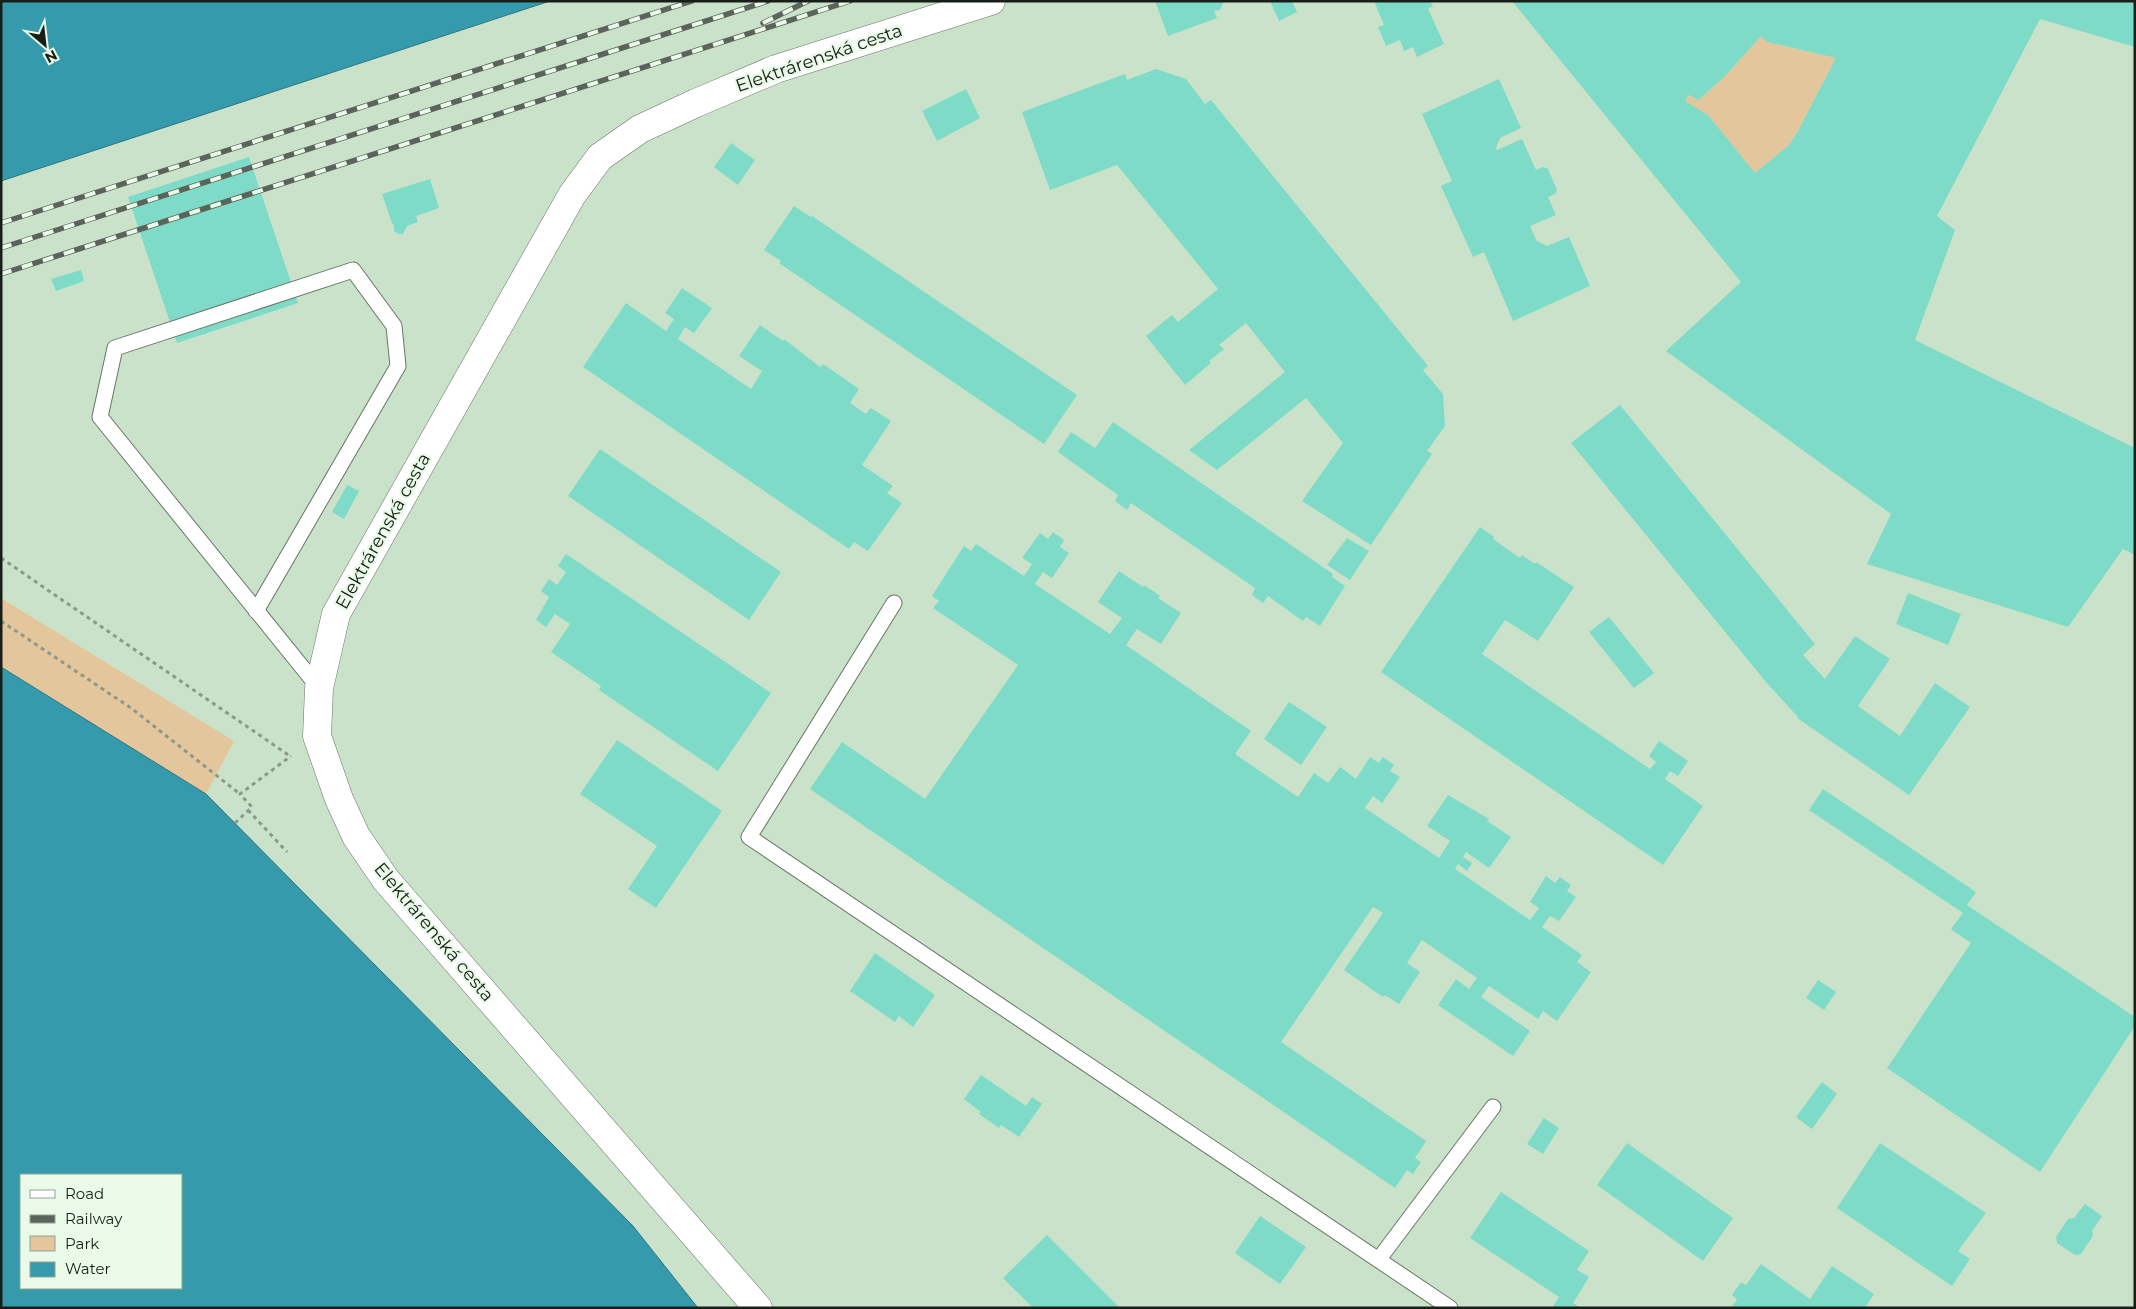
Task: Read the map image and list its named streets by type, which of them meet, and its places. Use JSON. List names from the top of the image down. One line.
{"streets":{"street":["Elektrárenská cesta"]},"legend":["Road","Railway","Park","Water"],"north":"bottom right"}
